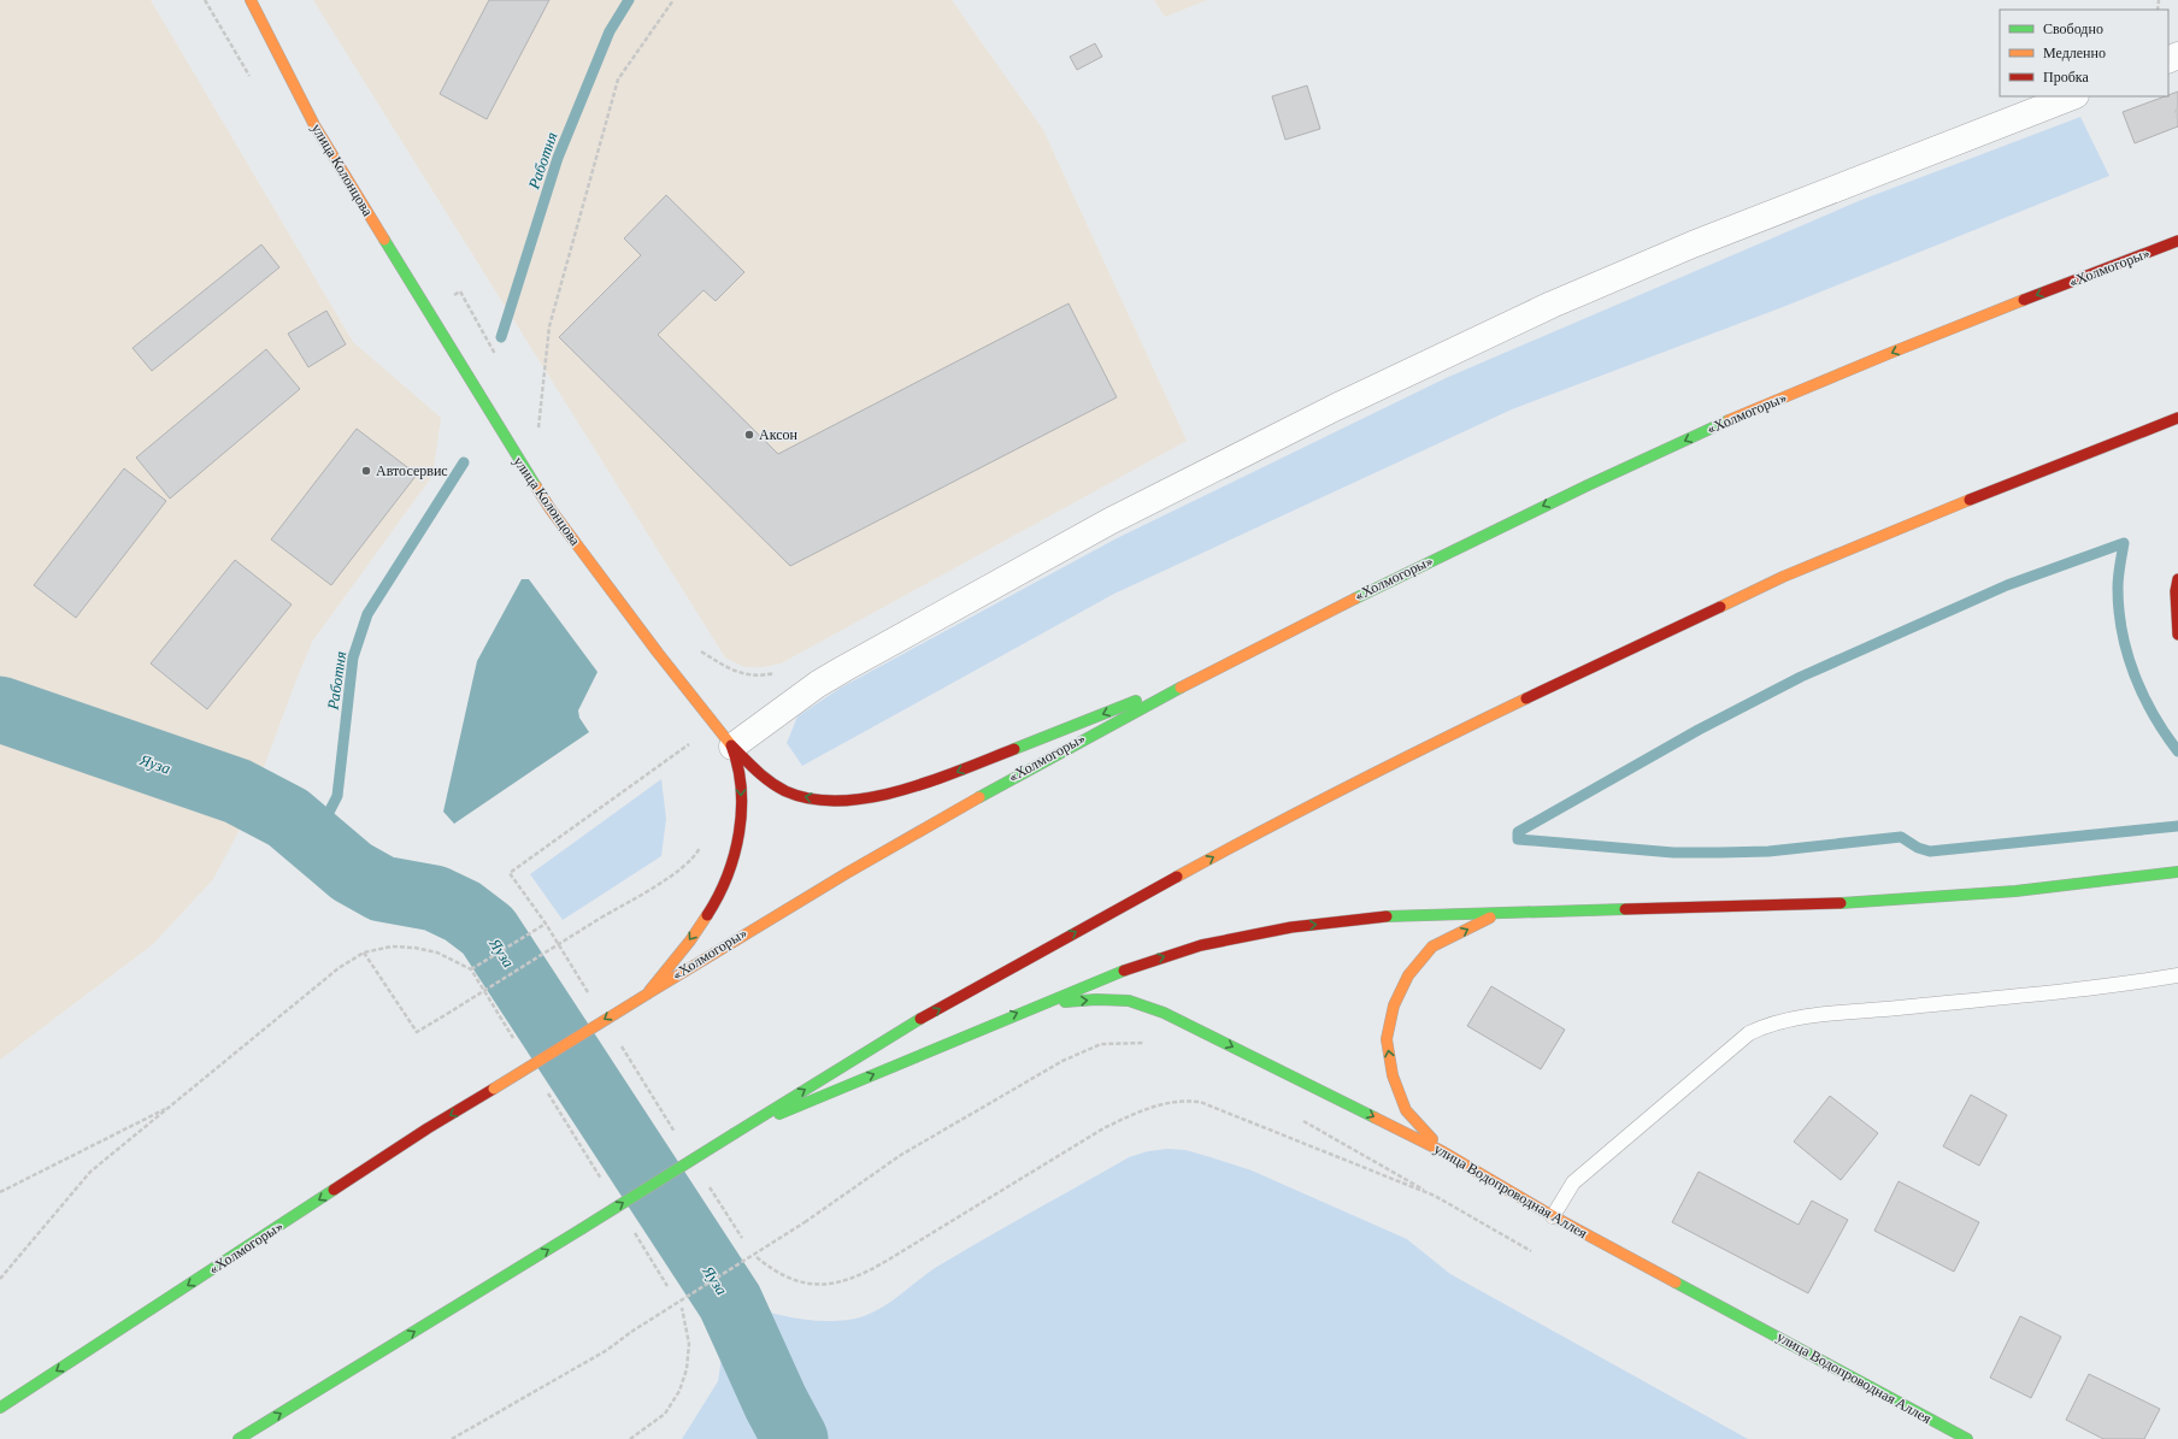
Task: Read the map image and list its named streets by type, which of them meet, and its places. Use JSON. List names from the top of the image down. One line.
{"streets":{"main road":["улица Колонцова","«Холмогоры»","улица Водопроводная Аллея"]},"crossings":[["улица Колонцова","«Холмогоры»"]],"one_way":["«Холмогоры»","улица Водопроводная Аллея"],"water":["Работня","Яуза"],"places":["Аксон","Автосервис"],"legend":["Свободно","Медленно","Пробка"]}
